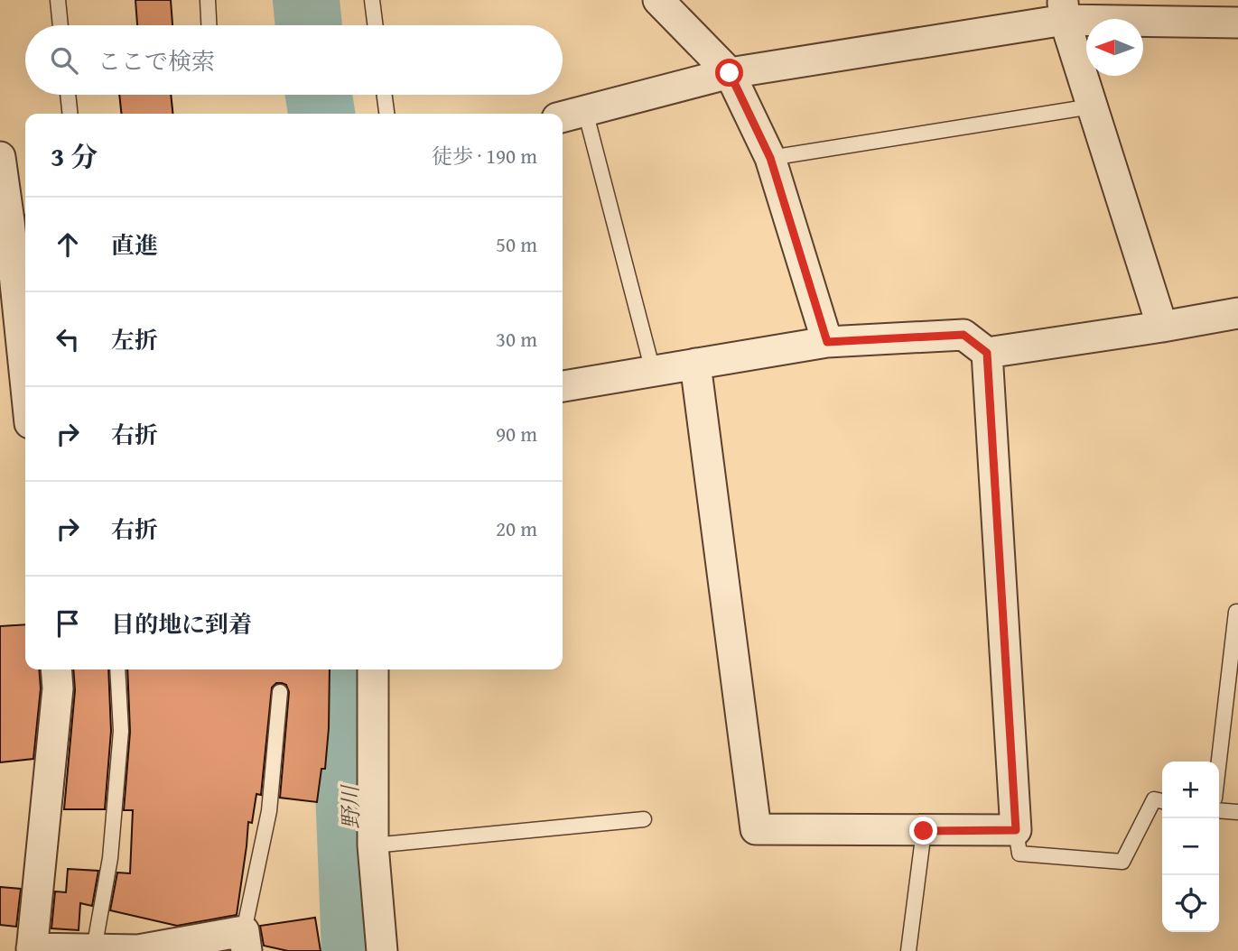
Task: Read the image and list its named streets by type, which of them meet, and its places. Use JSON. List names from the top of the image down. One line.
{"water":["野川"],"north":"left","page":{"search":"ここで検索","heading":["3 分","徒歩 · 190 m"],"list":[["直進","50 m"],["左折","30 m"],["右折","90 m"],["右折","20 m"],"目的地に到着"],"map_buttons":["+","−"]}}
